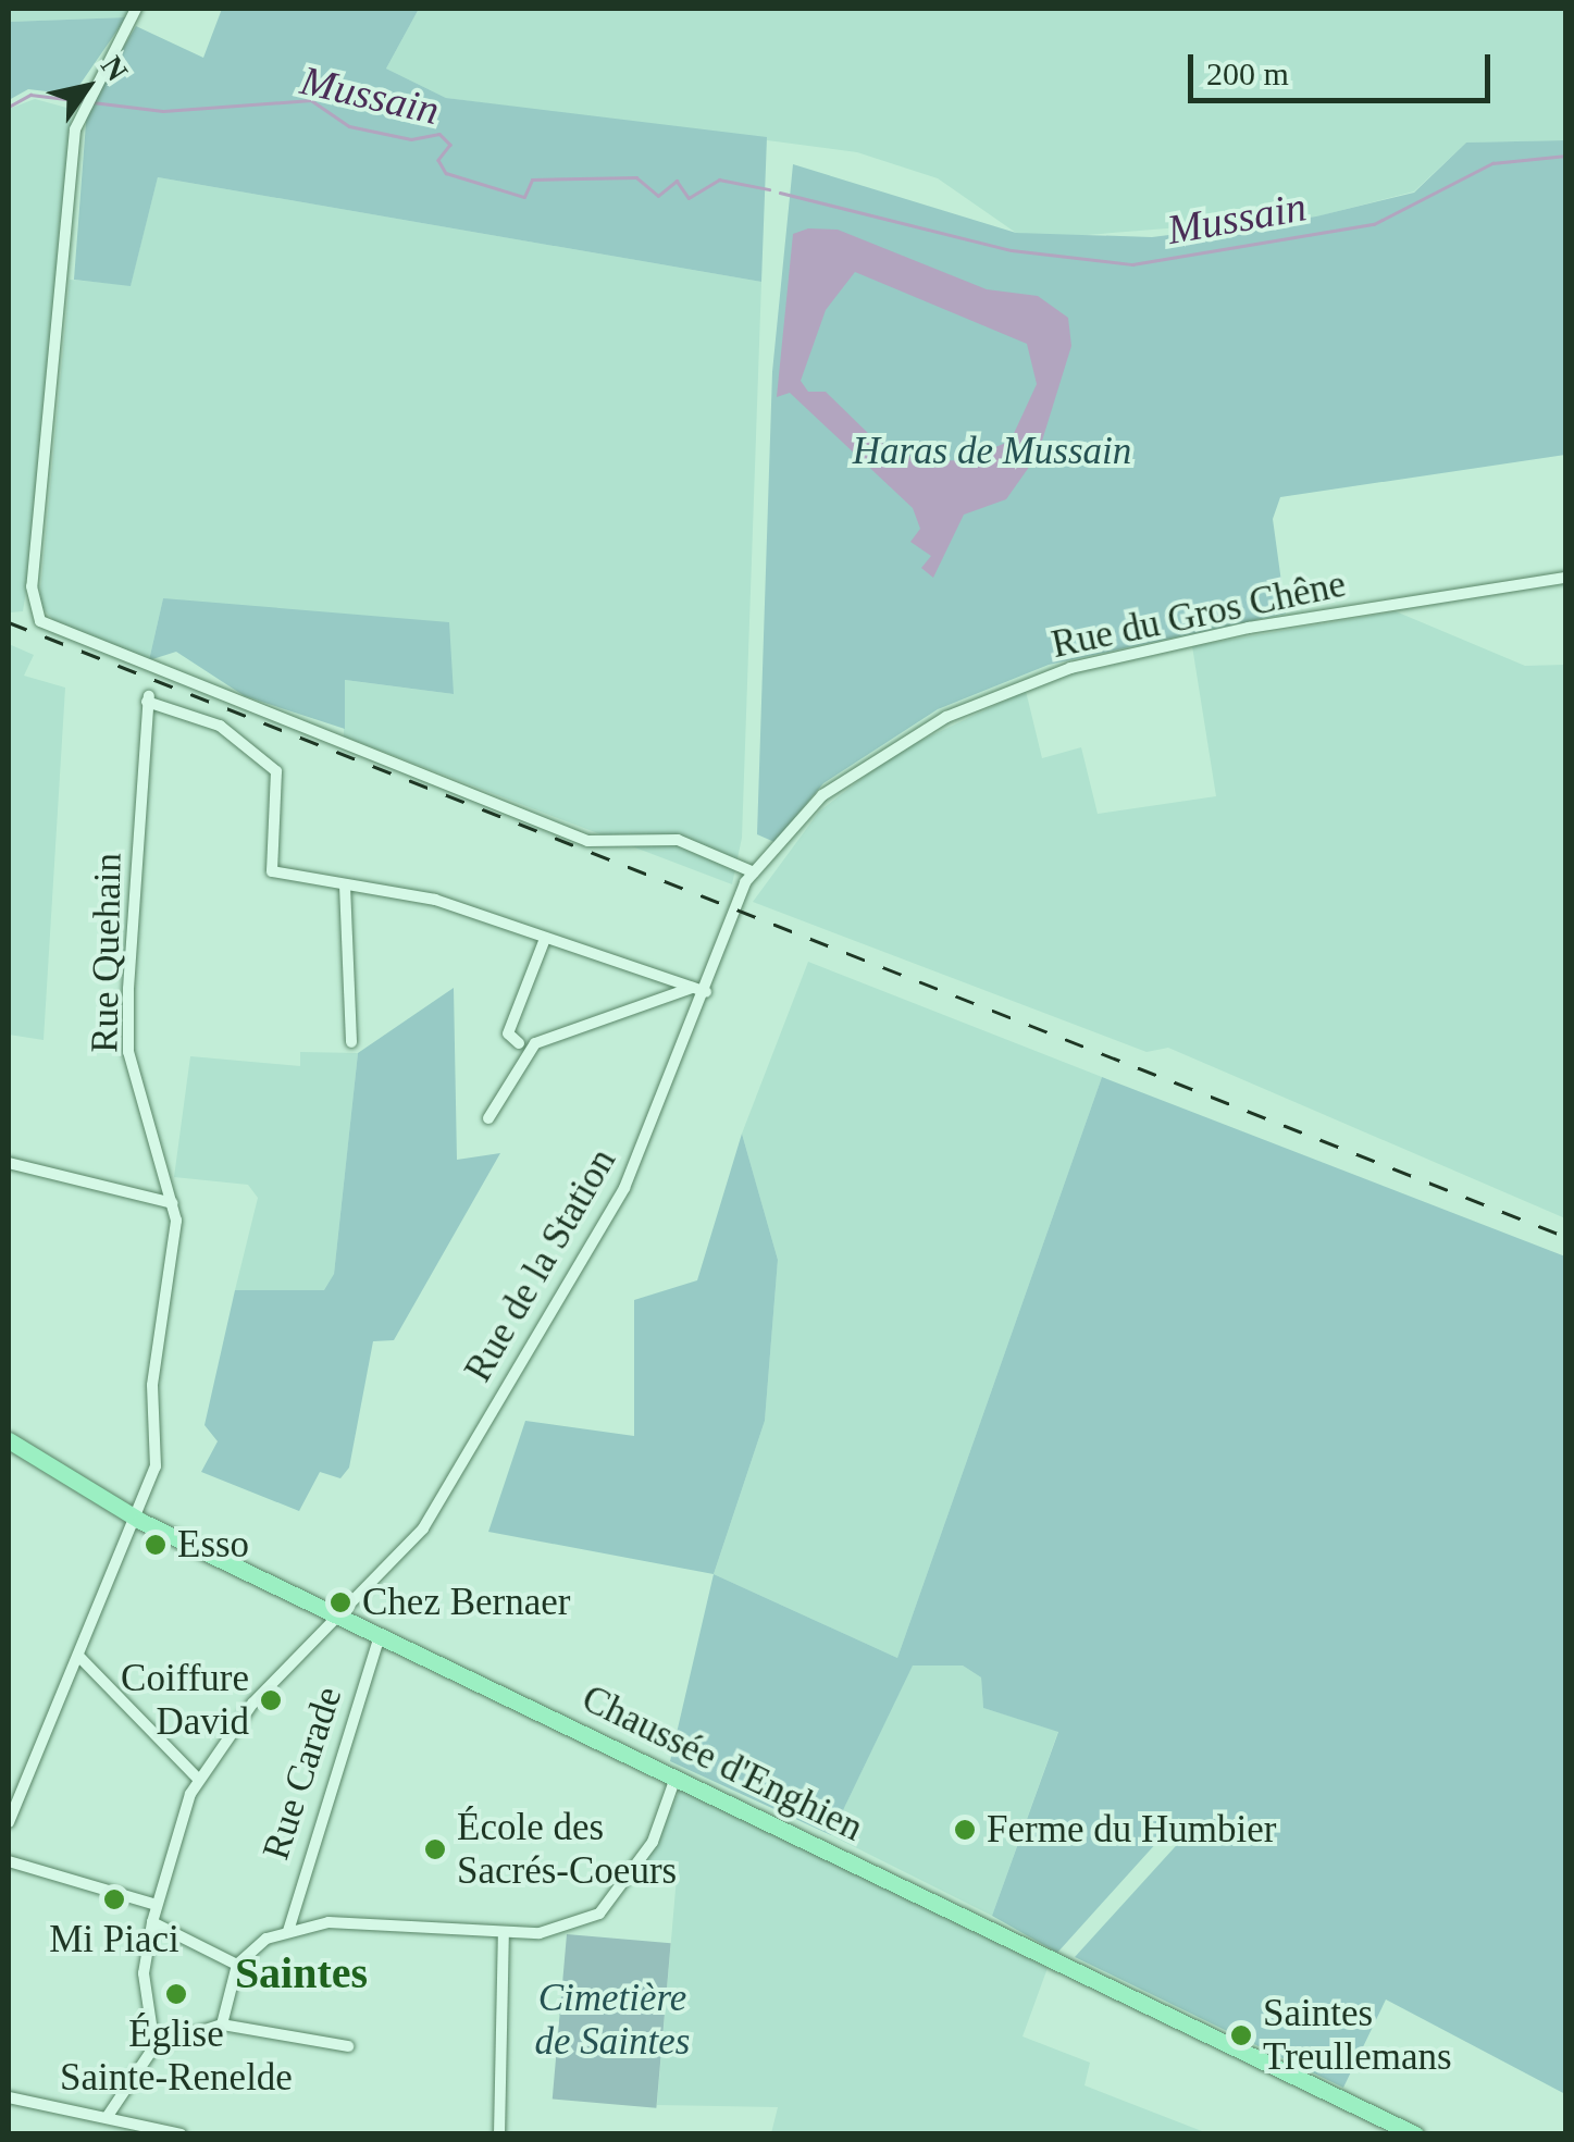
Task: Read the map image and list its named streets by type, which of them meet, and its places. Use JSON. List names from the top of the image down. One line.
{"streets":{"main road":["Chaussée d'Enghien"],"street":["Rue du Gros Chêne","Rue Quehain","Rue de la Station","Rue Carade"]},"crossings":[["Rue du Gros Chêne","Rue de la Station"],["Rue Quehain","Chaussée d'Enghien"],["Rue de la Station","Chaussée d'Enghien"],["Chaussée d'Enghien","Rue Carade"]],"districts":["Saintes"],"water":["Mussain"],"parks":["Haras de Mussain","Cimetière de Saintes"],"places":["Esso","Chez Bernaer","Coiffure David","Ferme du Humbier","École des Sacrés-Coeurs","Mi Piaci","Église Sainte-Renelde","Saintes Treullemans"],"scale_bar":"200 m","north":"top right"}
